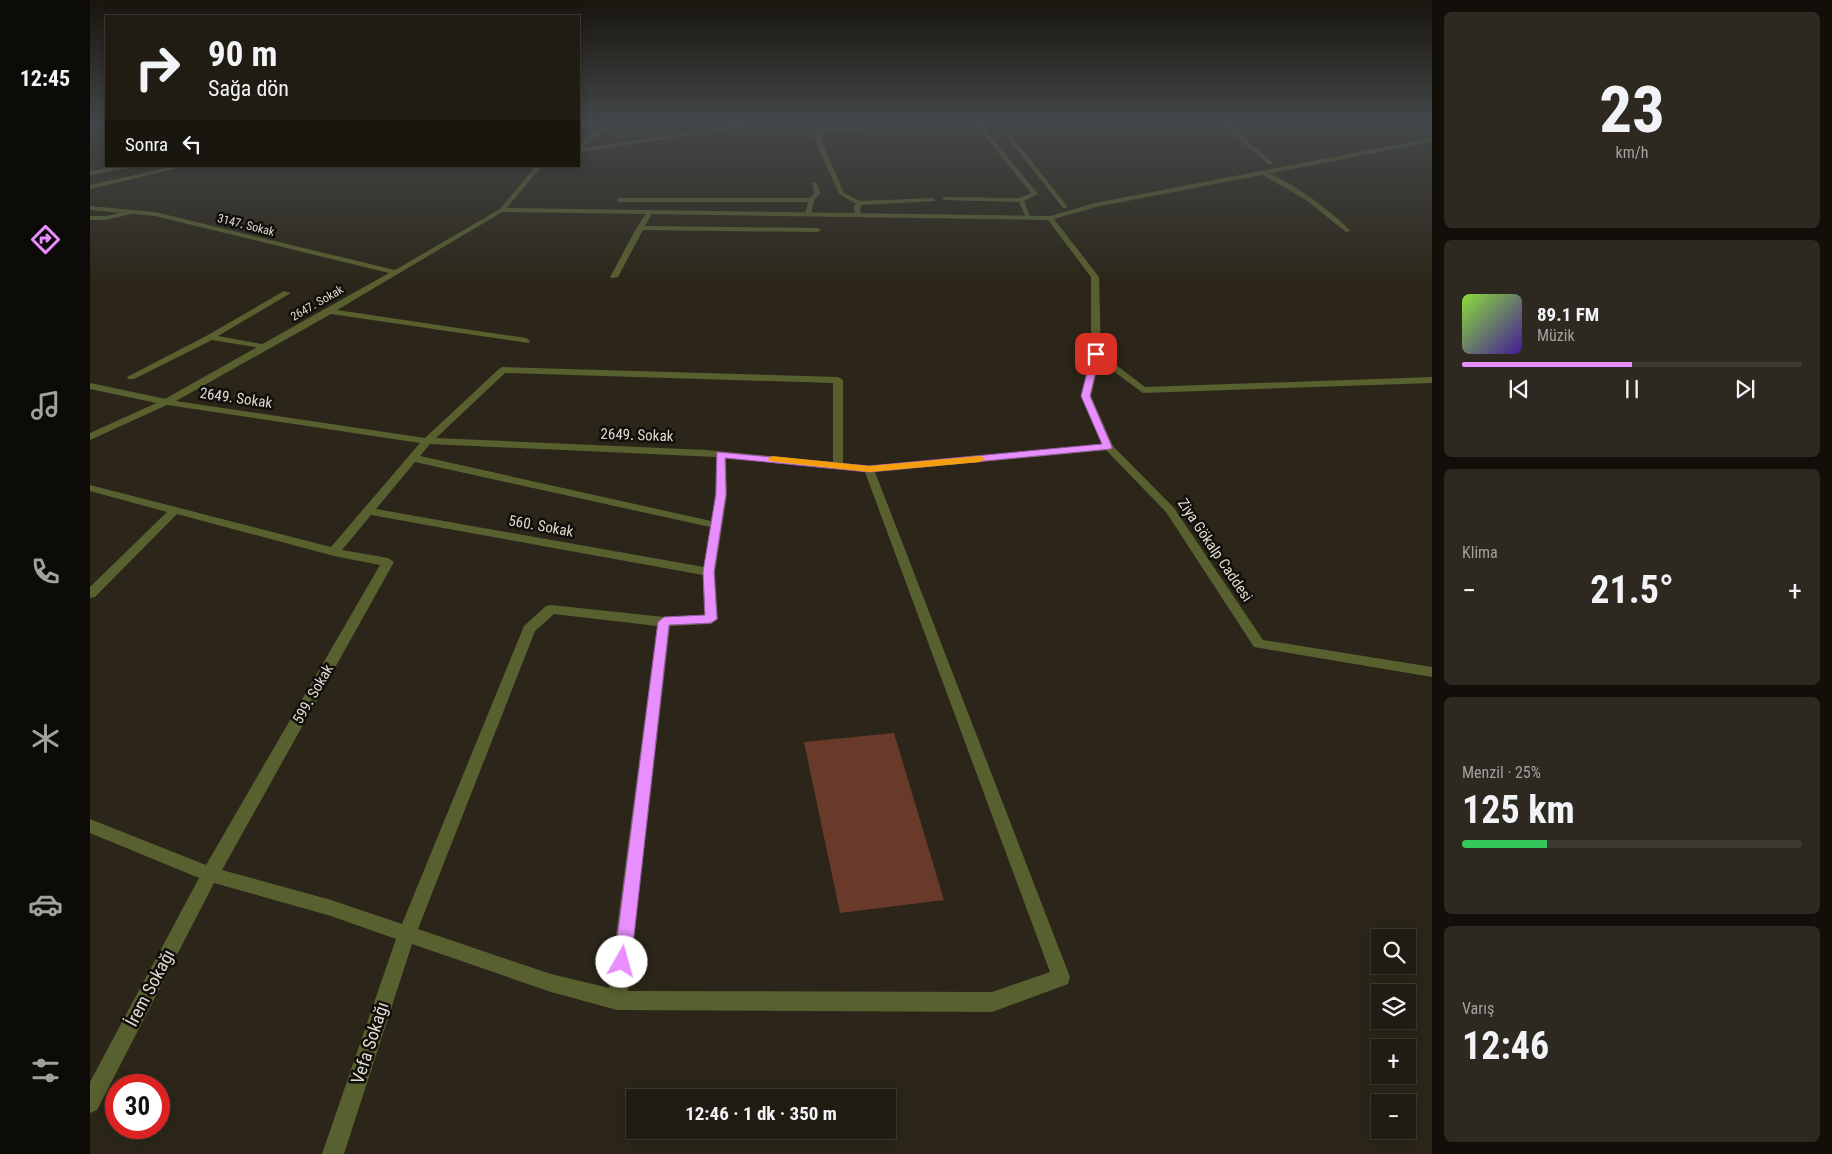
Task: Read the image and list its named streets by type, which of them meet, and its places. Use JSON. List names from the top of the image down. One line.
{"streets":{"street":["3147. Sokak","2647. Sokak","2649. Sokak","560. Sokak","Ziya Gökalp Caddesi","599. Sokak","İrem Sokağı","Vefa Sokağı"]},"crossings":[["3147. Sokak","2647. Sokak"],["2647. Sokak","2649. Sokak"],["2649. Sokak","Ziya Gökalp Caddesi"],["560. Sokak","Vefa Sokağı"],["599. Sokak","İrem Sokağı"]],"page":{"tabs":"12:45","tile":[["23","km/h"],"Klima",["Menzil · 25%","125 km"],["Varış","12:46"]],"turn":["90 m","Sağa dön"],"then":"Sonra","song":["89.1 FM","Müzik"],"heat":["−","21.5°","+"],"map_buttons":["+","−"],"limit":"30","trip":"12:46 · 1 dk · 350 m"}}
